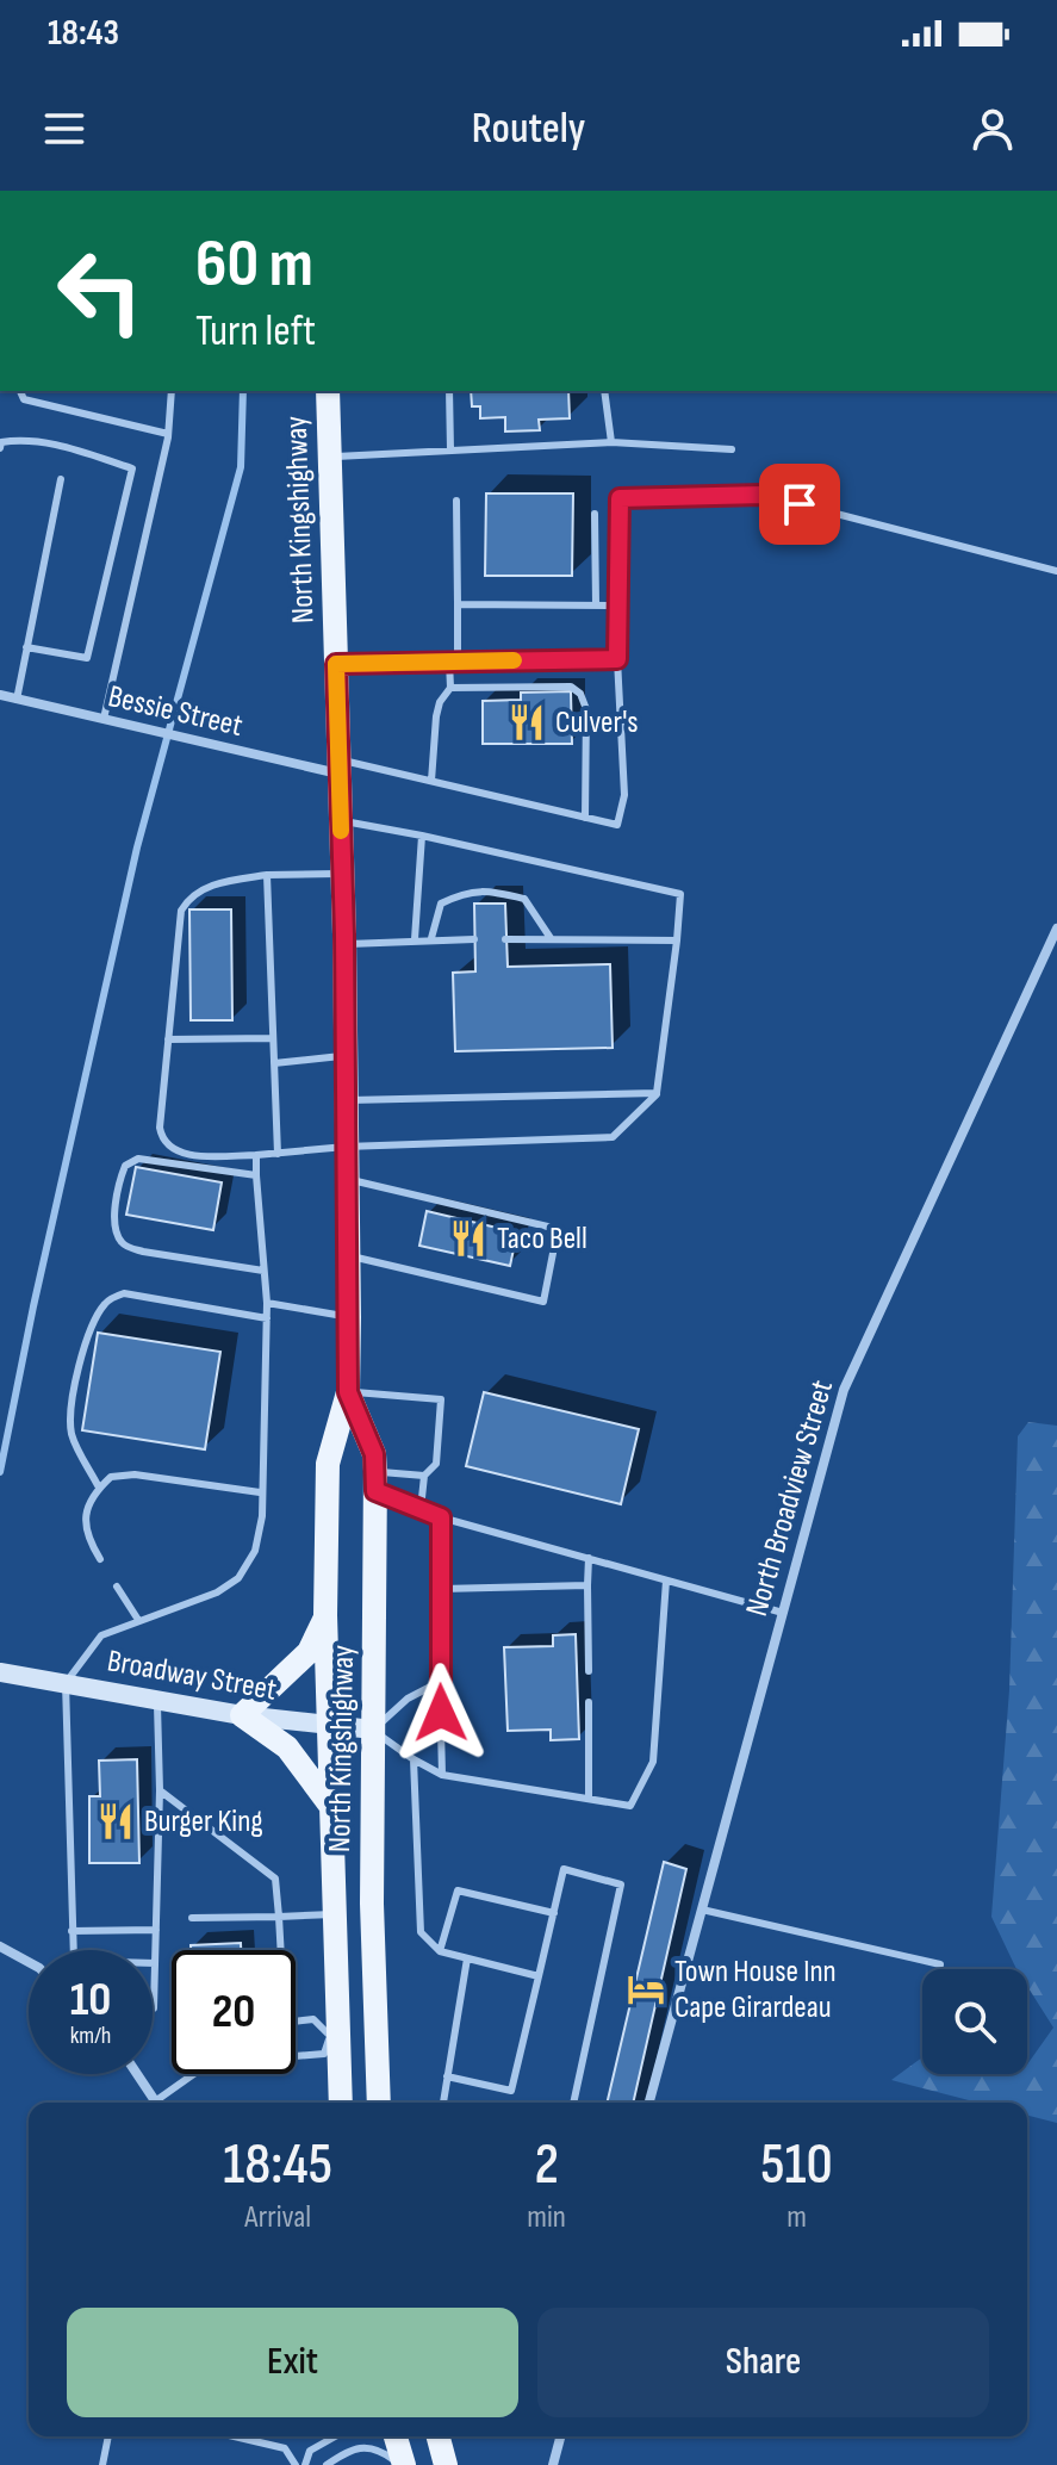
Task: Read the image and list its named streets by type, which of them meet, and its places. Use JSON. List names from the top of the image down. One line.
{"streets":{"main road":["North Kingshighway","Broadway Street"],"street":["Bessie Street","North Broadview Street"]},"crossings":[["North Kingshighway","Bessie Street"],["North Kingshighway","Broadway Street"]],"places":{"restaurant":["Culver's","Taco Bell","Burger King"],"hotel":["Town House Inn Cape Girardeau"]},"page":{"status":"18:43","header":"Routely","turn":["60 m","Turn left"],"speed":"10 km/h","limit":"20","eta":["18:45","Arrival","2","min","510","m"],"buttons":["Exit","Share"]}}
